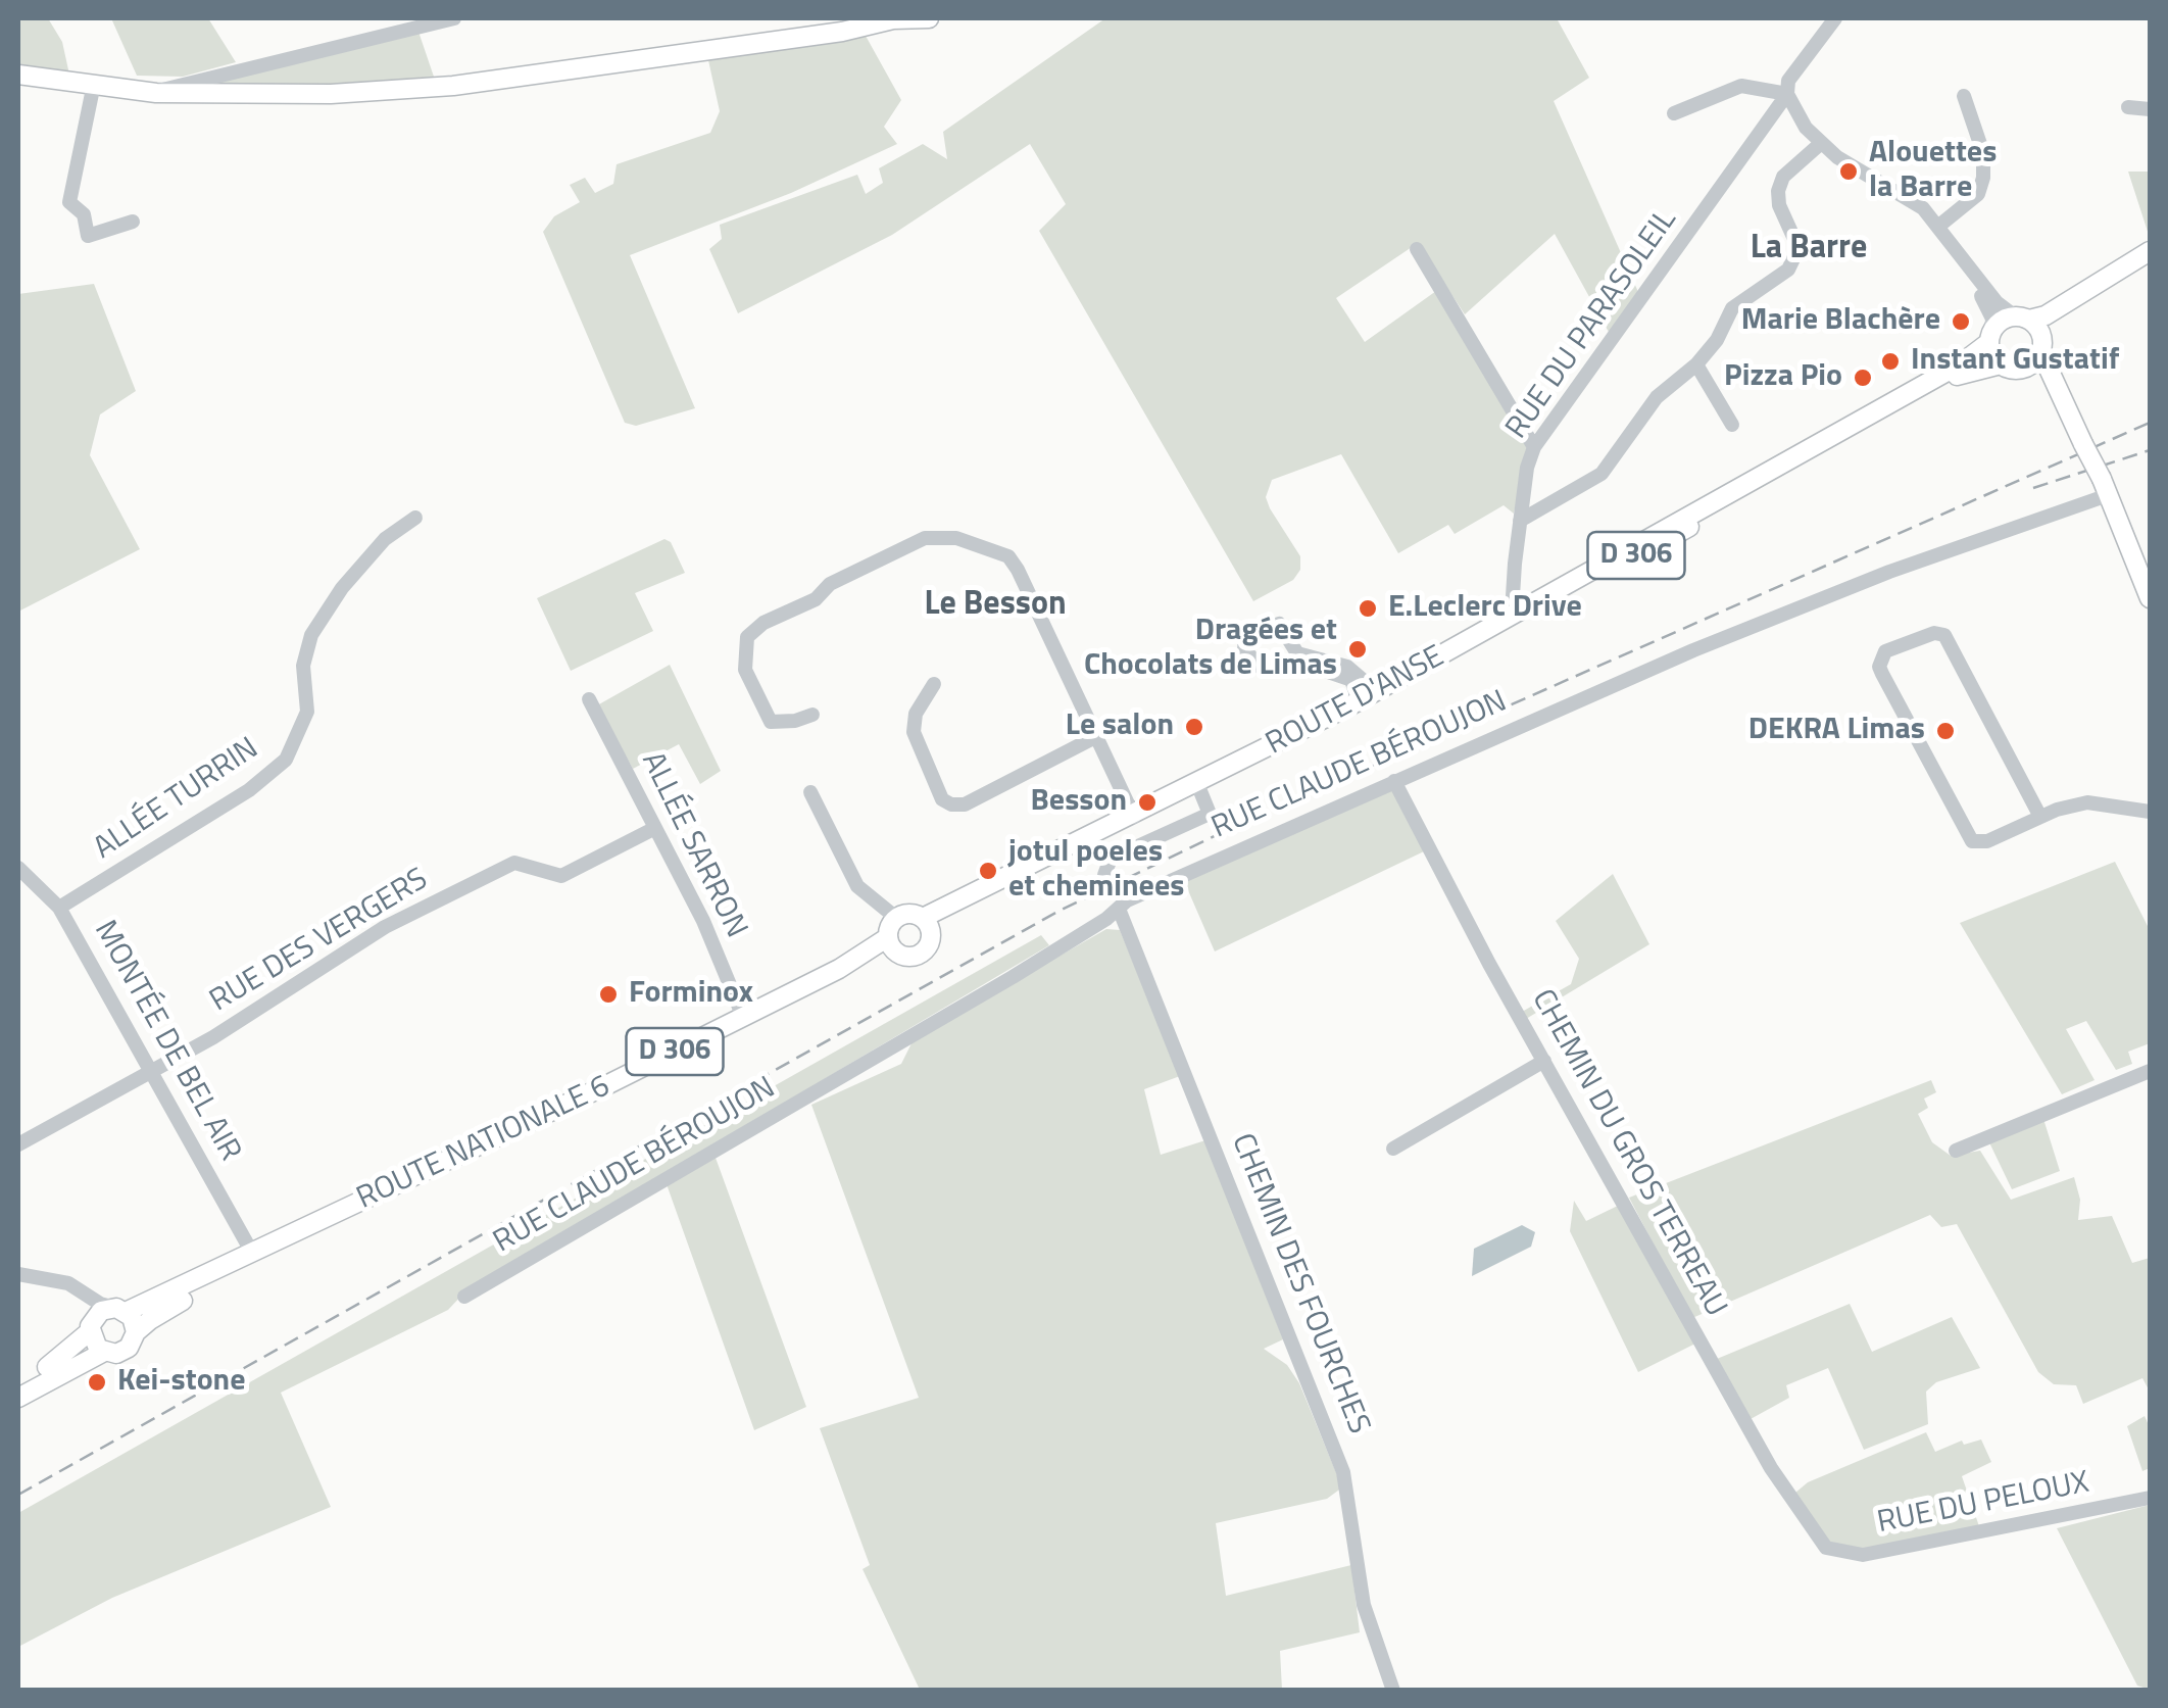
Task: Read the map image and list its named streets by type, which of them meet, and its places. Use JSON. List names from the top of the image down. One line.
{"streets":{"main road":["D 306","ROUTE D'ANSE","ROUTE NATIONALE 6"],"street":["RUE DU PARASOLEIL","RUE CLAUDE BÉROUJON","ALLÉE TURRIN","ALLÉE SARRON","RUE DES VERGERS","MONTÉE DE BEL AIR","CHEMIN DU GROS TERREAU","CHEMIN DES FOURCHES","RUE DU PELOUX"]},"crossings":[["RUE DU PARASOLEIL","ROUTE D'ANSE"],["D 306","ROUTE NATIONALE 6"],["ROUTE D'ANSE","ROUTE NATIONALE 6"],["RUE CLAUDE BÉROUJON","CHEMIN DU GROS TERREAU"],["RUE CLAUDE BÉROUJON","CHEMIN DES FOURCHES"],["ALLÉE TURRIN","MONTÉE DE BEL AIR"],["ALLÉE SARRON","RUE DES VERGERS"],["ALLÉE SARRON","ROUTE NATIONALE 6"],["RUE DES VERGERS","MONTÉE DE BEL AIR"],["MONTÉE DE BEL AIR","ROUTE NATIONALE 6"],["CHEMIN DU GROS TERREAU","RUE DU PELOUX"]],"districts":["La Barre","Le Besson"],"places":["Alouettes la Barre","Marie Blachère","Instant Gustatif","Pizza Pio","E.Leclerc Drive","Dragées et Chocolats de Limas","Le salon","DEKRA Limas","Besson","jotul poeles et cheminees","Forminox","Kei-stone"]}
